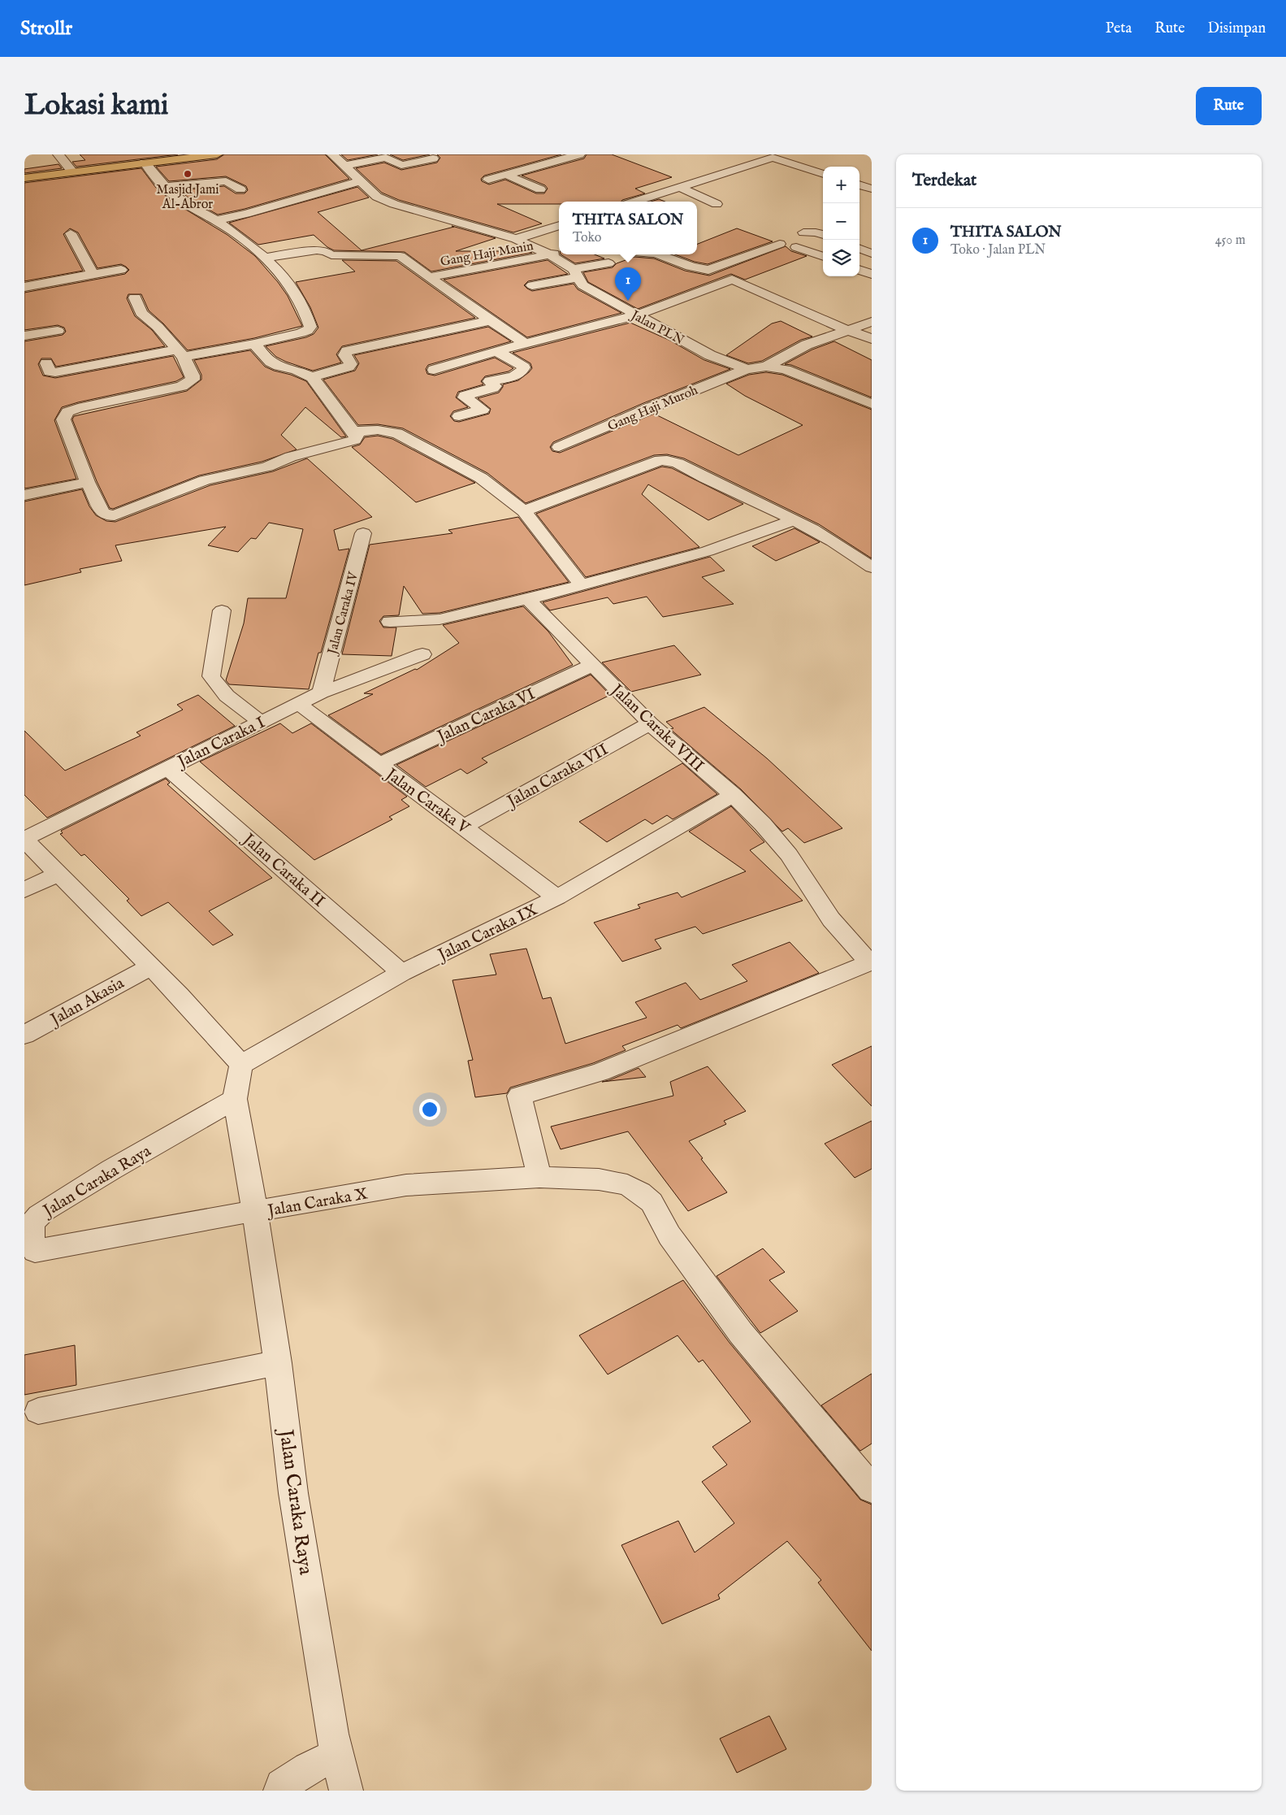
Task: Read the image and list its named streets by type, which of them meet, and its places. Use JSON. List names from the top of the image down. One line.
{"streets":{"street":["Gang Haji Manin","Jalan PLN","Gang Haji Muroh","Jalan Caraka IV","Jalan Caraka VI","Jalan Caraka VIII","Jalan Caraka I","Jalan Caraka VII","Jalan Caraka V","Jalan Caraka II","Jalan Caraka IX","Jalan Akasia","Jalan Caraka Raya","Jalan Caraka X"]},"crossings":[["Gang Haji Manin","Jalan PLN"],["Jalan PLN","Gang Haji Muroh"],["Jalan Caraka IV","Jalan Caraka I"],["Jalan Caraka VI","Jalan Caraka VIII"],["Jalan Caraka VI","Jalan Caraka V"],["Jalan Caraka VIII","Jalan Caraka VII"],["Jalan Caraka VIII","Jalan Caraka IX"],["Jalan Caraka I","Jalan Caraka V"],["Jalan Caraka I","Jalan Caraka II"],["Jalan Caraka VII","Jalan Caraka V"],["Jalan Caraka V","Jalan Caraka IX"],["Jalan Caraka II","Jalan Caraka IX"],["Jalan Caraka IX","Jalan Caraka Raya"],["Jalan Caraka Raya","Jalan Caraka X"]],"places":["Masjid Jami Al-Abror"],"page":{"header":"Strollr","nav":["Peta","Rute","Disimpan"],"buttons":"Rute","title":"Lokasi kami","heading":"Terdekat","map_buttons":["+","−"],"popup":["THITA SALON","Toko"],"list":[{"mark":"1","name":"THITA SALON","note":"Toko · Jalan PLN","value":"450 m"}],"pins":"1"}}
